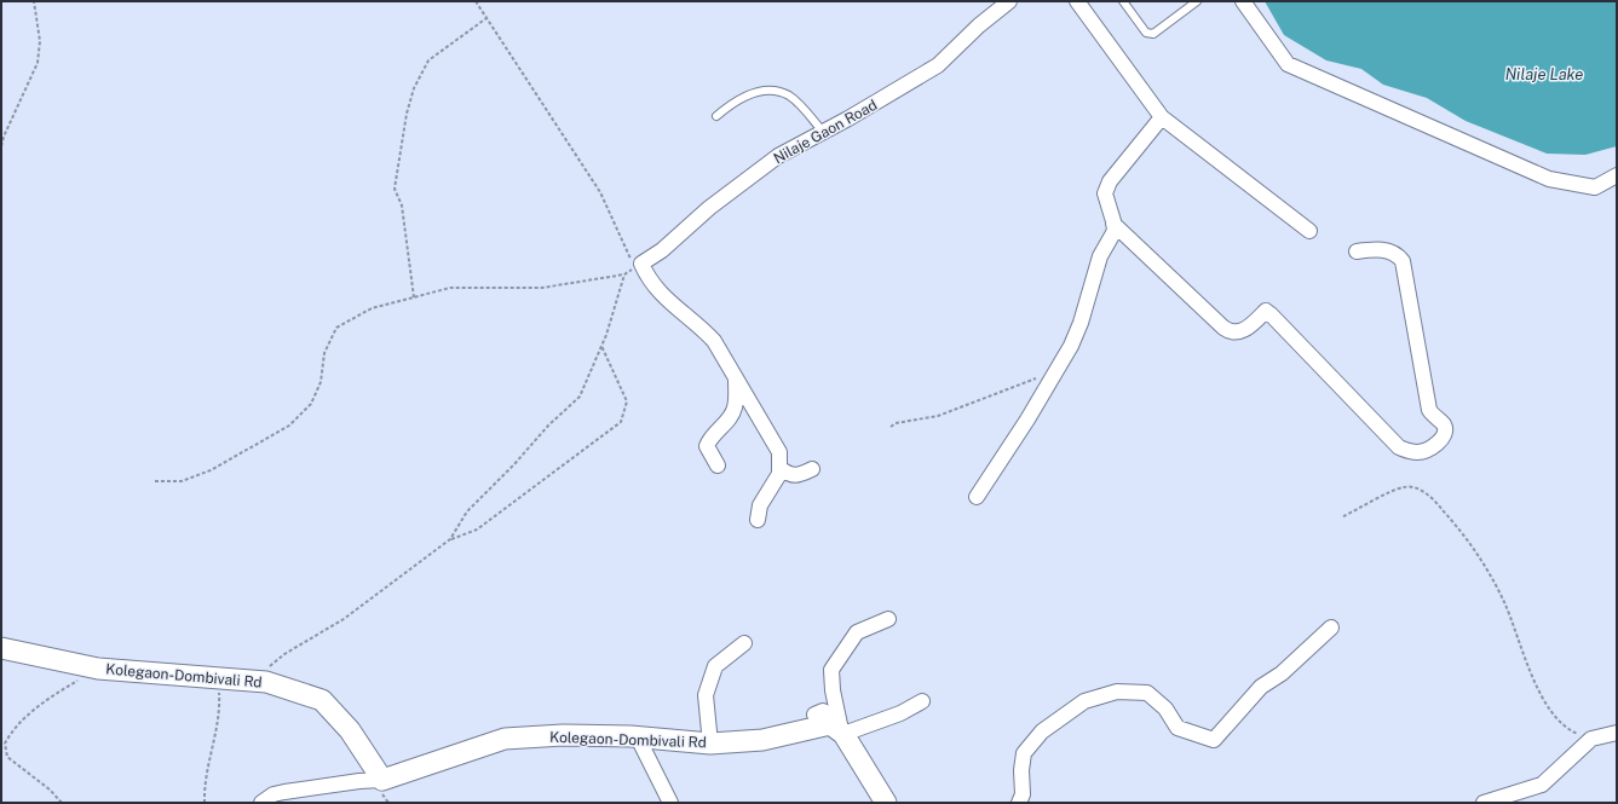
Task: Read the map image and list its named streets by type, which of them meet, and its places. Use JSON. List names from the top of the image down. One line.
{"streets":{"street":["Nilaje Gaon Road","Kolegaon-Dombivali Rd"]},"water":["Nilaje Lake"]}
